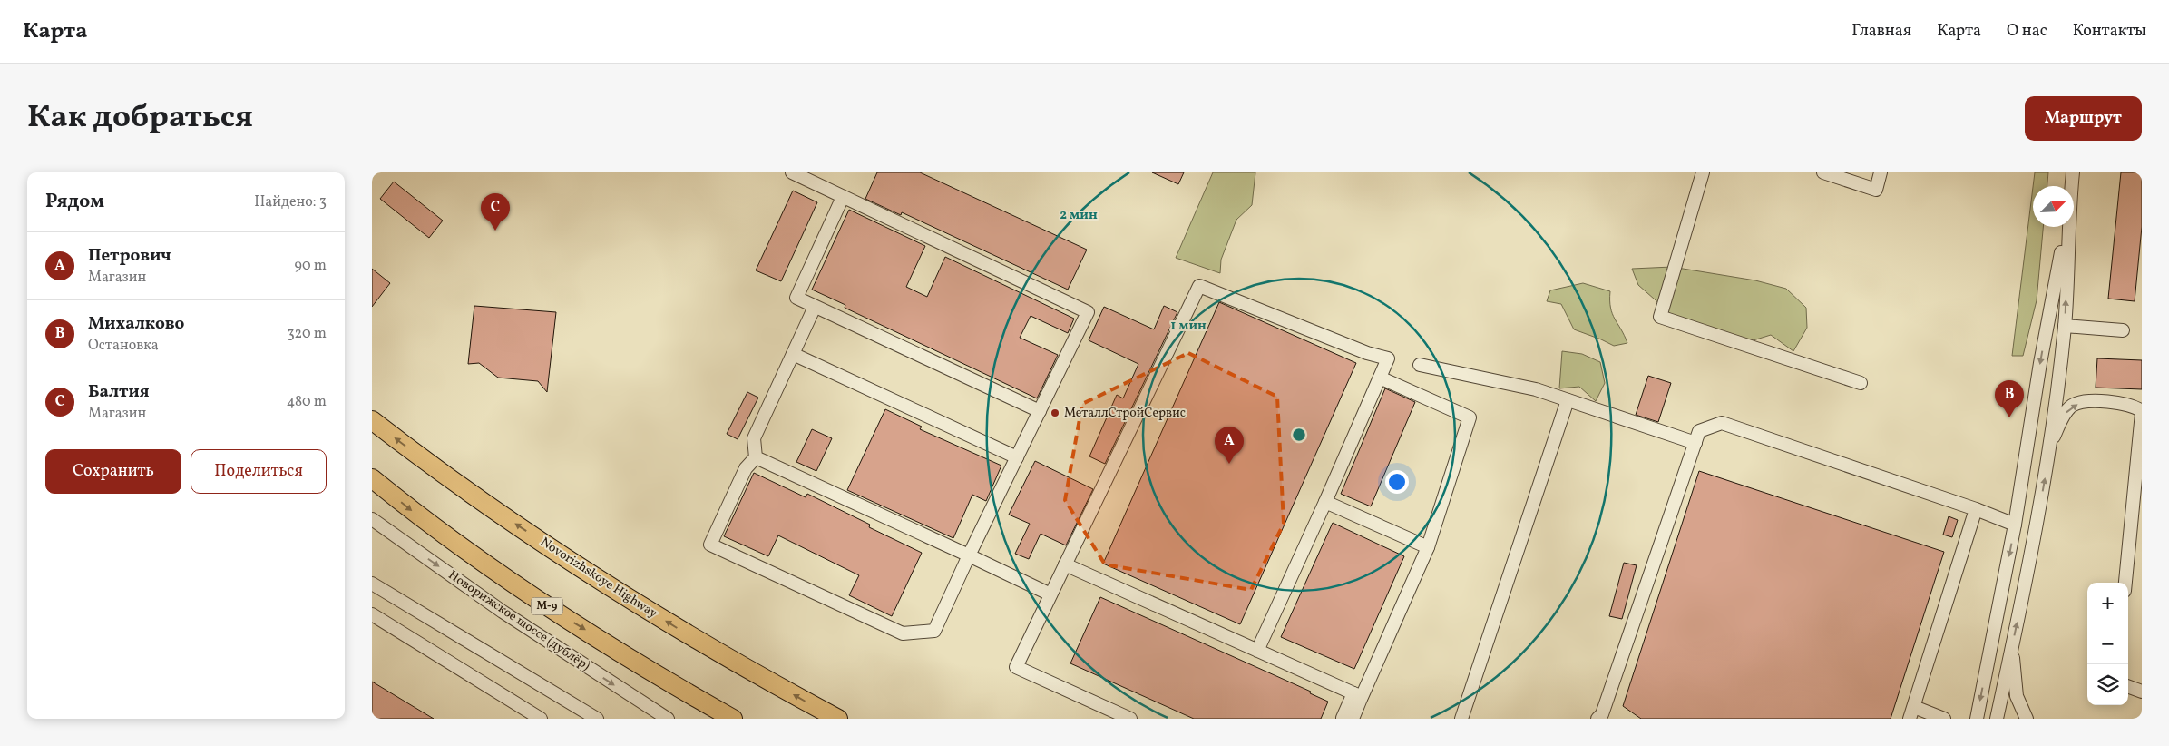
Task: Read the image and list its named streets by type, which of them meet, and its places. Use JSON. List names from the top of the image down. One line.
{"streets":{"highway":["Novorizhskoye Highway","М-9"],"street":["Новорижское шоссе (дублёр)"]},"places":["МеталлСтройСервис"],"north":"top right","page":{"header":"Карта","nav":["Главная","Карта","О нас","Контакты"],"title":"Как добраться","buttons":["Маршрут",["Сохранить","Поделиться"]],"heading":["Рядом","Найдено: 3"],"pins":["C","B","A"],"list":[{"mark":"A","name":"Петрович","note":"Магазин","value":"90 m"},{"mark":"B","name":"Михалково","note":"Остановка","value":"320 m"},{"mark":"C","name":"Балтия","note":"Магазин","value":"480 m"}],"map_buttons":["+","−"]},"rings":["2 мин","1 мин"]}
